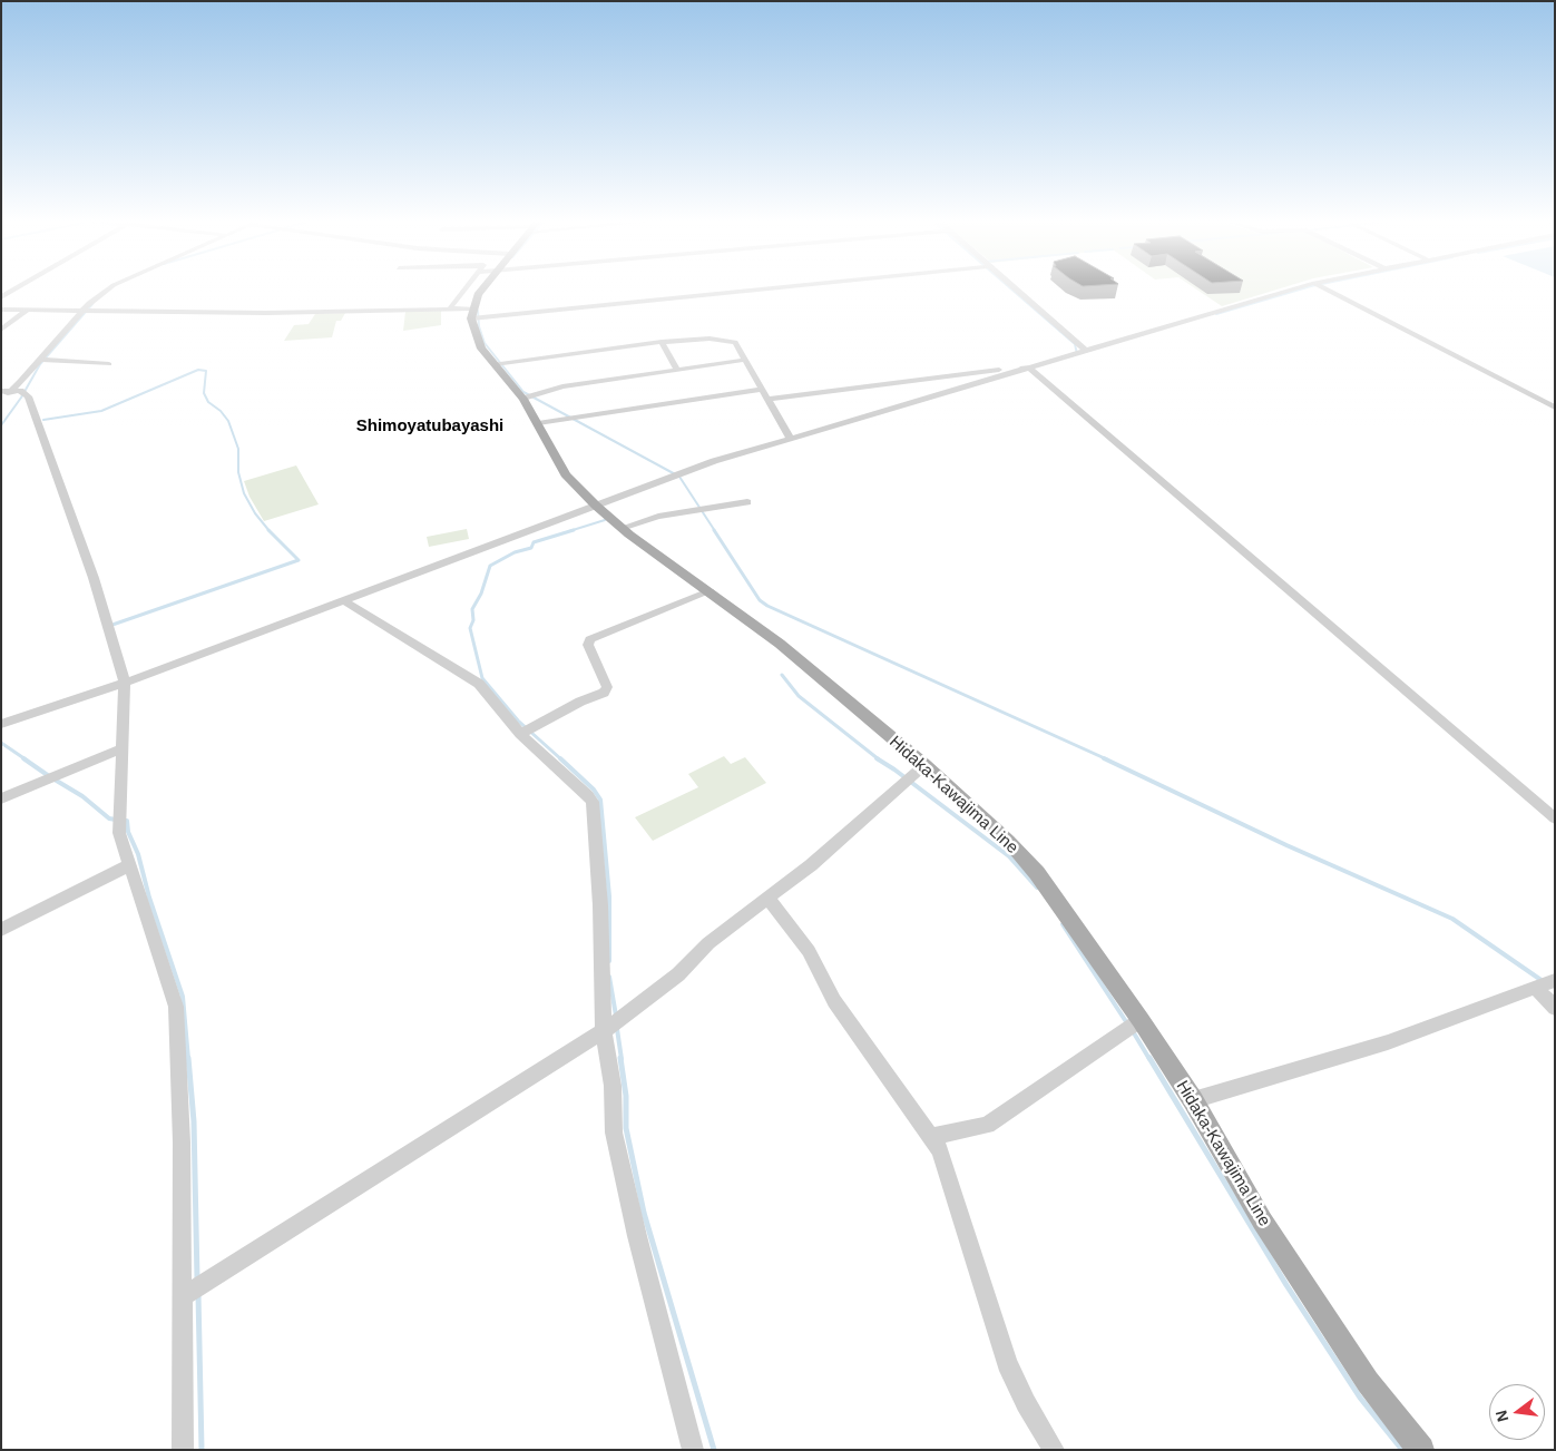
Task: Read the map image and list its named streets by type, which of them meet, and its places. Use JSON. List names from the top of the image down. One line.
{"streets":{"main road":["Hidaka-Kawajima Line"]},"districts":["Shimoyatubayashi"],"north":"left"}
